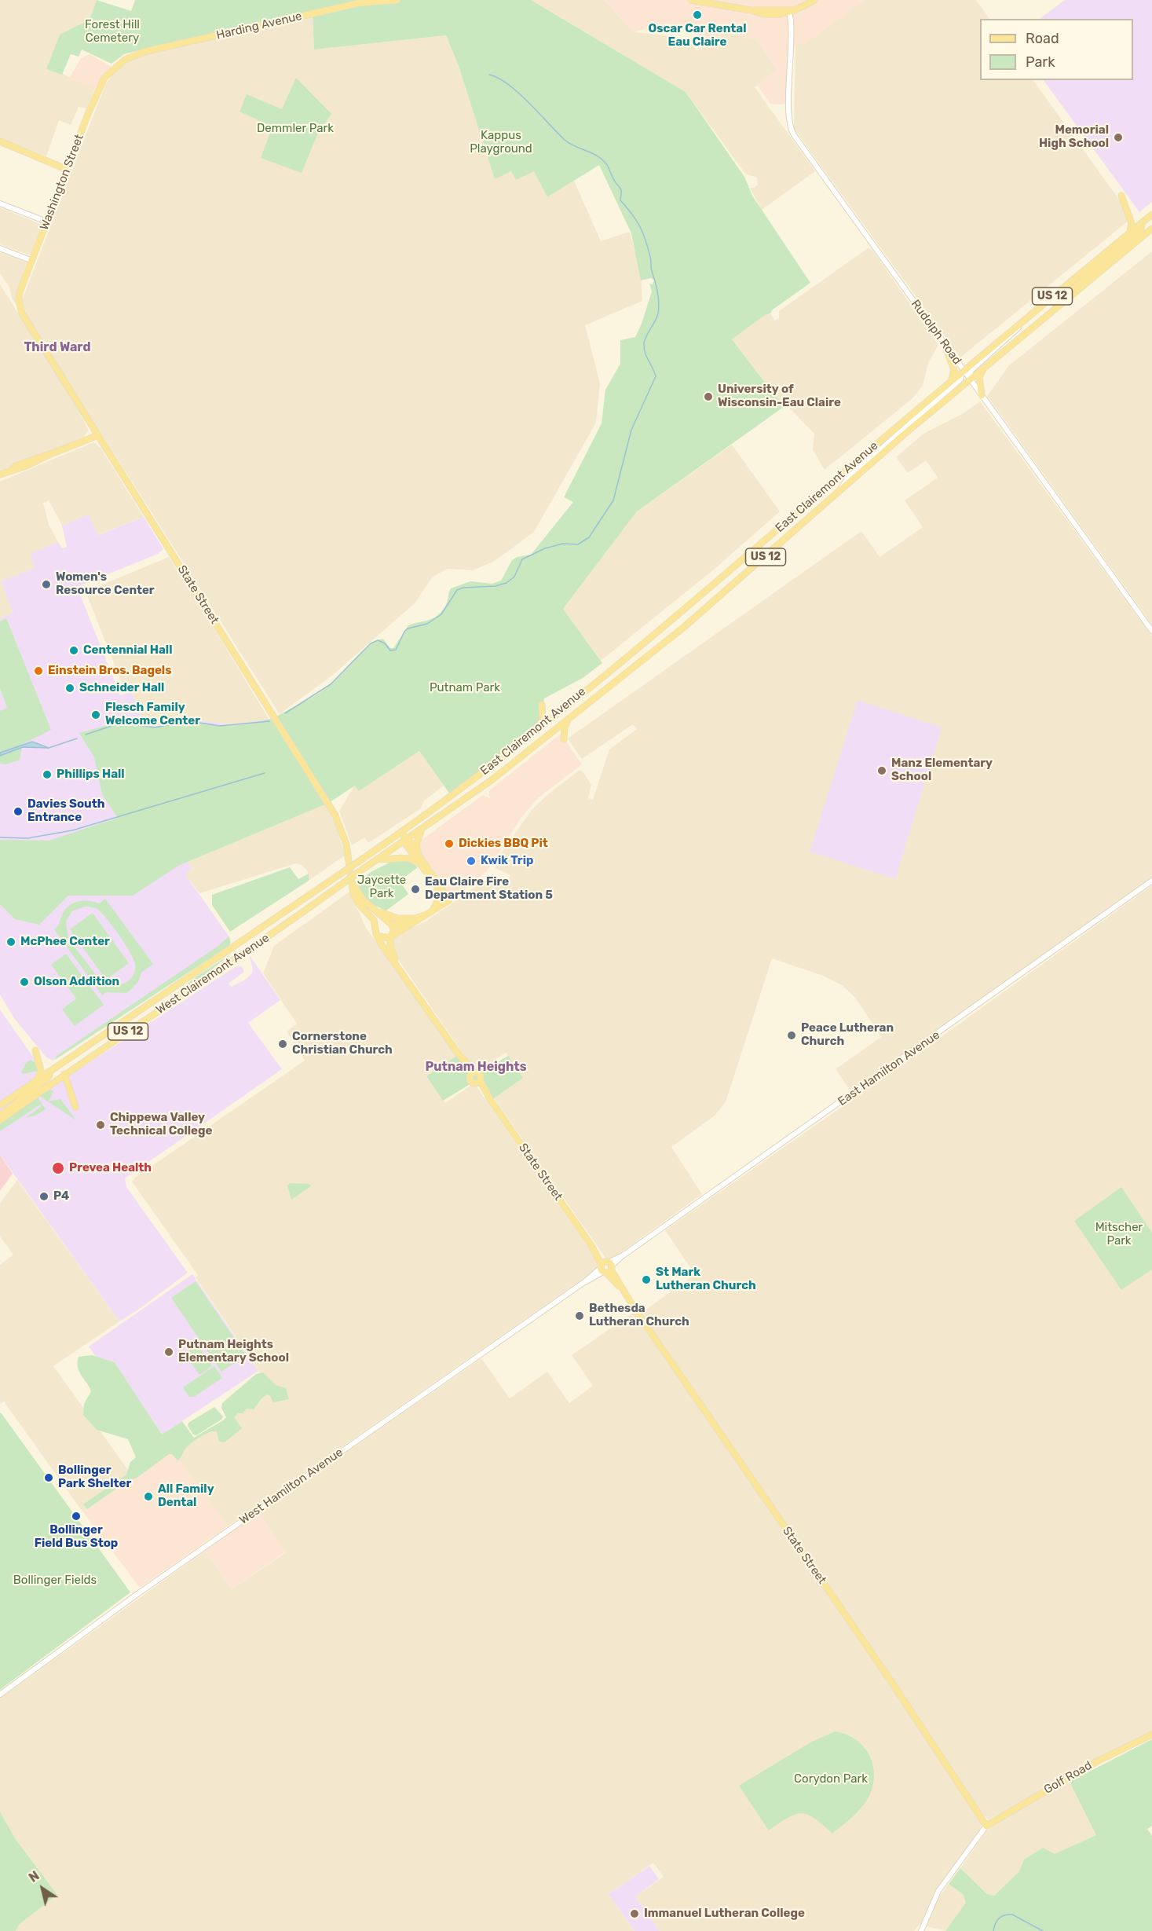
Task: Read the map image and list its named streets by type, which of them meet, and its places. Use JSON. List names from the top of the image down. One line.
{"streets":{"main road":["Harding Avenue","Washington Street","US 12","East Clairemont Avenue","State Street","West Clairemont Avenue","Golf Road"],"street":["Rudolph Road","East Hamilton Avenue","West Hamilton Avenue"]},"crossings":[["Harding Avenue","Washington Street"],["Washington Street","State Street"],["Rudolph Road","East Clairemont Avenue"],["East Clairemont Avenue","West Clairemont Avenue"],["State Street","East Hamilton Avenue"],["State Street","West Hamilton Avenue"],["State Street","Golf Road"],["East Hamilton Avenue","West Hamilton Avenue"]],"districts":["Third Ward","Putnam Heights"],"parks":["Forest Hill Cemetery","Demmler Park","Kappus Playground","Putnam Park","Jaycette Park","Mitscher Park","Bollinger Fields","Corydon Park"],"places":["Oscar Car Rental Eau Claire","Memorial High School","University of Wisconsin-Eau Claire","Women's Resource Center","Centennial Hall","Einstein Bros. Bagels","Schneider Hall","Flesch Family Welcome Center","Manz Elementary School","Phillips Hall","Davies South Entrance","Dickies BBQ Pit","Kwik Trip","Eau Claire Fire Department Station 5","McPhee Center","Olson Addition","Peace Lutheran Church","Cornerstone Christian Church","Chippewa Valley Technical College","Prevea Health","P4","St Mark Lutheran Church","Bethesda Lutheran Church","Putnam Heights Elementary School","Bollinger Park Shelter","All Family Dental","Bollinger Field Bus Stop","Immanuel Lutheran College"],"legend":["Road","Park"],"north":"top left"}
